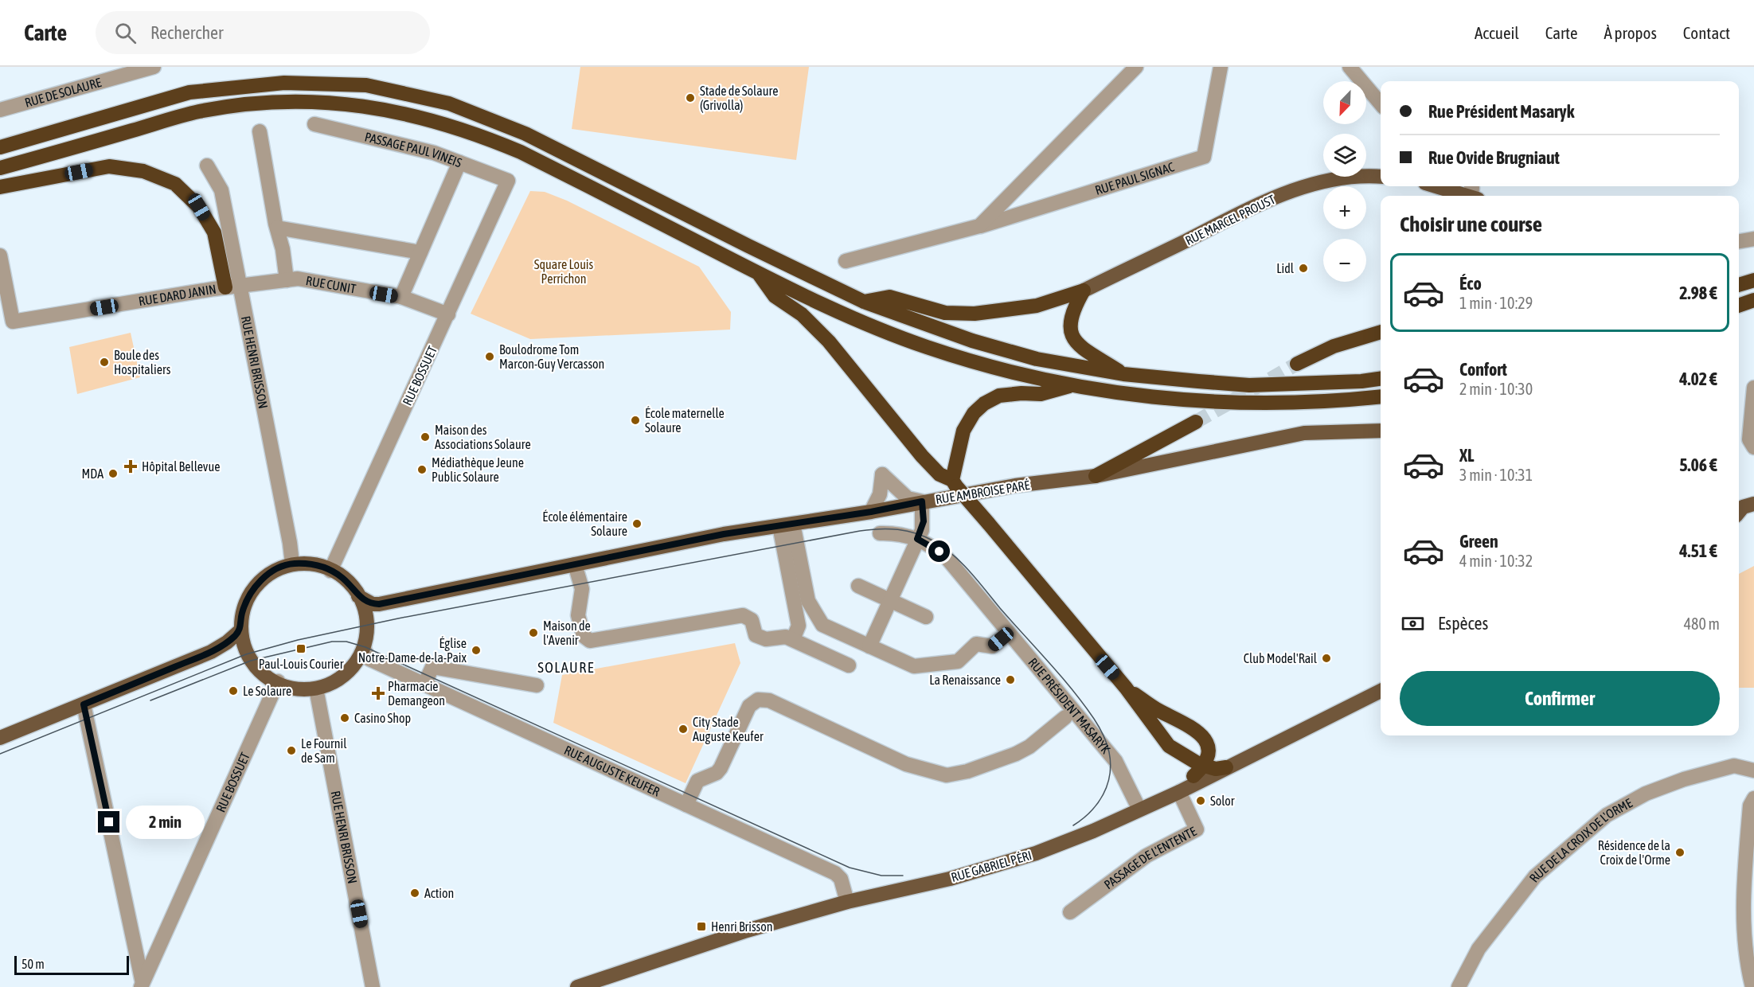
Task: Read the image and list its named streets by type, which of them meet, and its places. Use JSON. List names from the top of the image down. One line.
{"streets":{"main road":["RUE MARCEL PROUST","RUE AMBROISE PARÉ","RUE GABRIEL PÉRI"],"street":["RUE DE SOLAURE","PASSAGE PAUL VINEIS","RUE PAUL SIGNAC","RUE CUNIT","RUE DARD JANIN","RUE HENRI BRISSON","RUE BOSSUET","RUE PRÉSIDENT MASARYK","RUE AUGUSTE KEUFER","RUE DE LA CROIX DE L'ORME","PASSAGE DE L'ENTENTE"]},"crossings":[["PASSAGE PAUL VINEIS","RUE BOSSUET"],["RUE CUNIT","RUE DARD JANIN"],["RUE CUNIT","RUE HENRI BRISSON"],["RUE CUNIT","RUE BOSSUET"],["RUE DARD JANIN","RUE HENRI BRISSON"],["RUE HENRI BRISSON","RUE BOSSUET"],["RUE HENRI BRISSON","RUE AMBROISE PARÉ"],["RUE HENRI BRISSON","RUE AUGUSTE KEUFER"],["RUE BOSSUET","RUE AMBROISE PARÉ"],["RUE BOSSUET","RUE AUGUSTE KEUFER"],["RUE AMBROISE PARÉ","RUE AUGUSTE KEUFER"],["RUE PRÉSIDENT MASARYK","RUE GABRIEL PÉRI"],["RUE AUGUSTE KEUFER","RUE GABRIEL PÉRI"],["PASSAGE DE L'ENTENTE","RUE GABRIEL PÉRI"]],"districts":["SOLAURE"],"parks":["Square Louis Perrichon"],"places":{"other":["Stade de Solaure (Grivolla)","Lidl","Boulodrome Tom Marcon-Guy Vercasson","Boule des Hospitaliers","École maternelle Solaure","Maison des Associations Solaure","Médiathèque Jeune Public Solaure","MDA","École élémentaire Solaure","Maison de l'Avenir","Église Notre-Dame-de-la-Paix","Club Model'Rail","La Renaissance","Le Solaure","Casino Shop","City Stade Auguste Keufer","Le Fournil de Sam","Solor","Résidence de la Croix de l'Orme","Action"],"health":["Hôpital Bellevue","Pharmacie Demangeon"],"transit":["Paul-Louis Courier","Henri Brisson"]},"scale_bar":"50 m","north":"bottom left","page":{"header":"Carte","search":"Rechercher","nav":["Accueil","Carte","À propos","Contact"],"map_buttons":["+","−"],"banner":["Rue Président Masaryk","Rue Ovide Brugniaut"],"heading":"Choisir une course","list":[{"name":"Éco","note":"1 min · 10:29","value":"2.98 €"},{"name":"Confort","note":"2 min · 10:30","value":"4.02 €"},{"name":"XL","note":"3 min · 10:31","value":"5.06 €"},{"name":"Green","note":"4 min · 10:32","value":"4.51 €"}],"pay":["Espèces","480 m"],"buttons":"Confirmer","bubble":"2 min","scale":"50 m"}}
